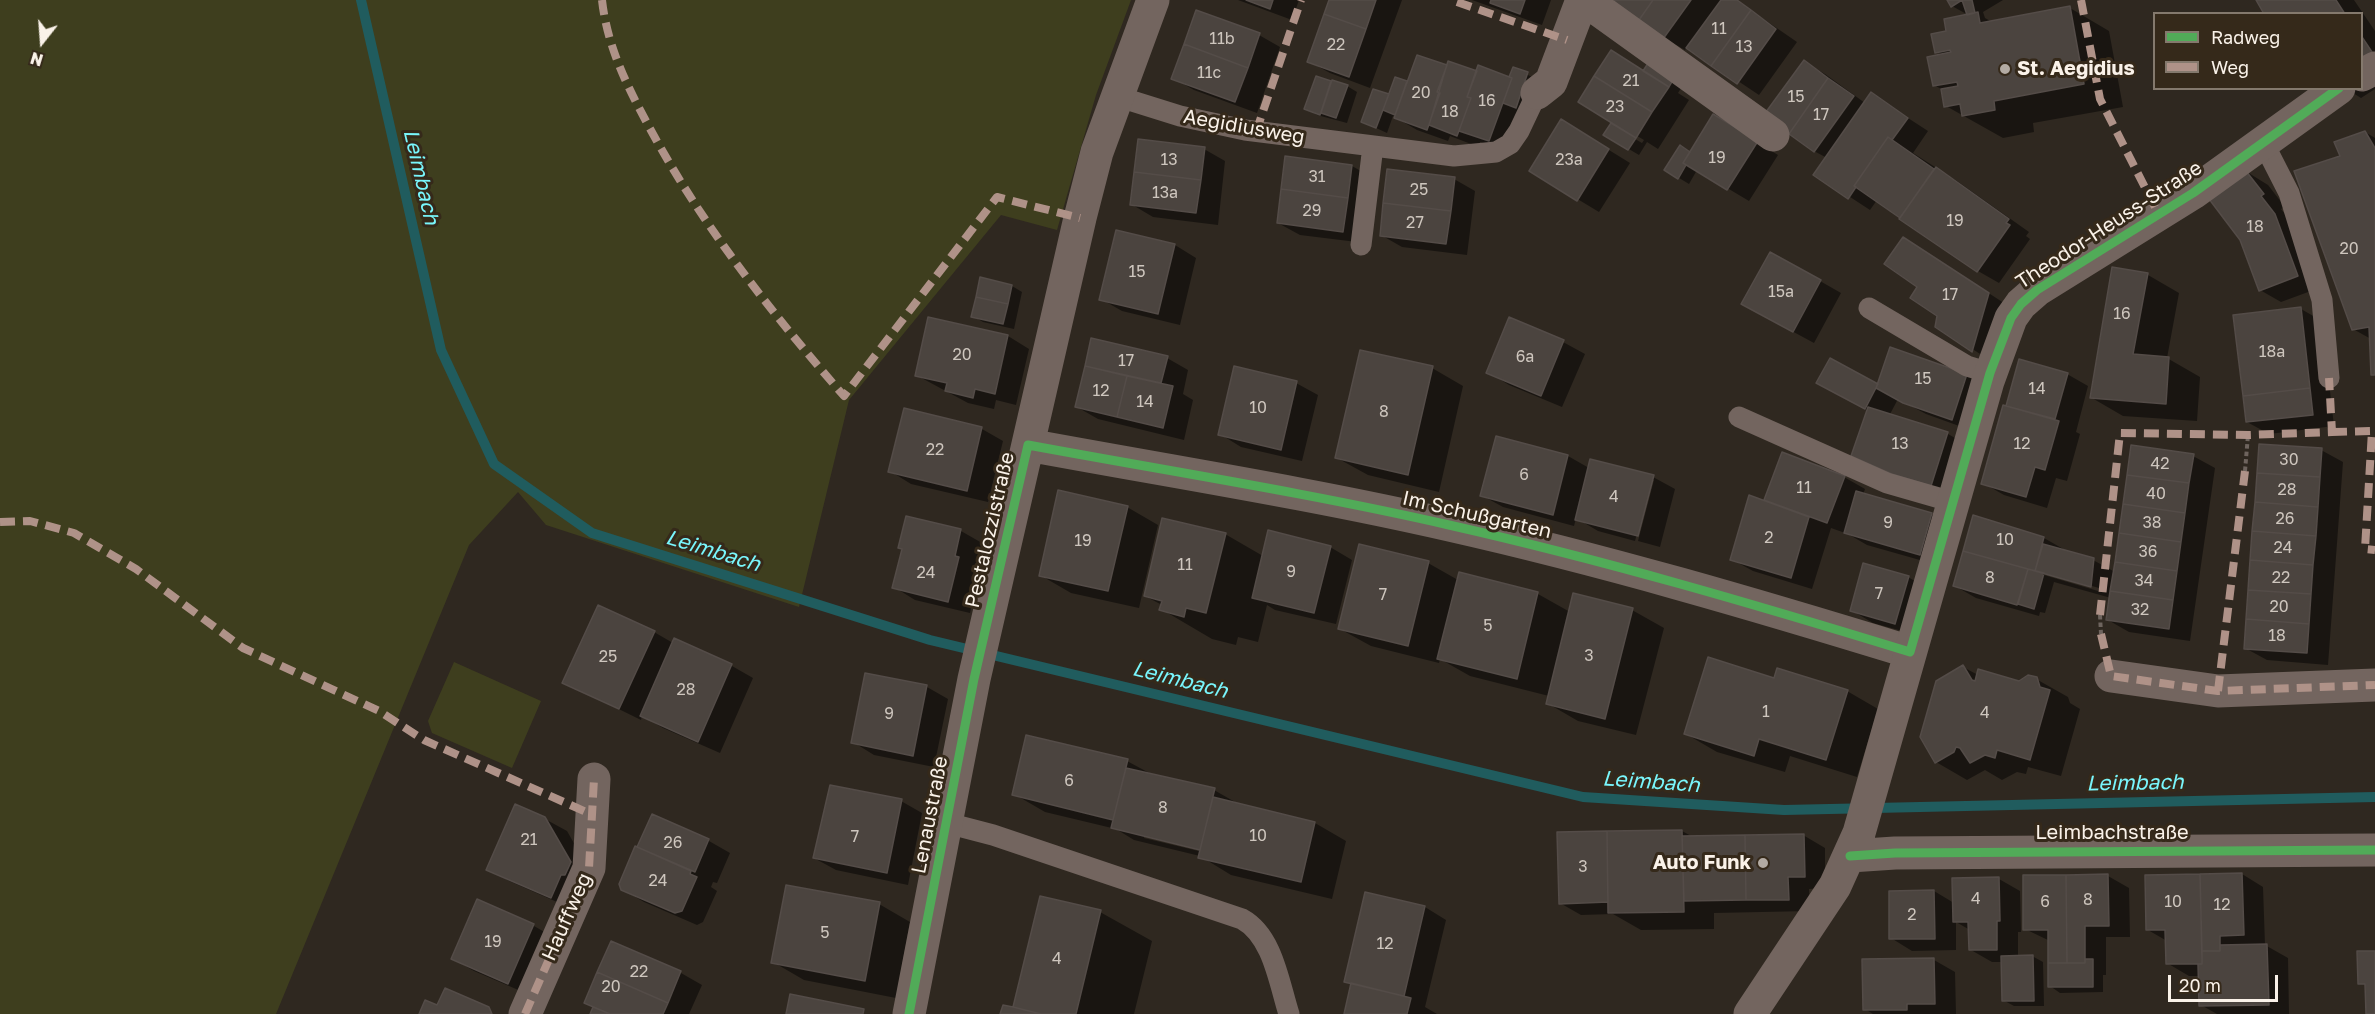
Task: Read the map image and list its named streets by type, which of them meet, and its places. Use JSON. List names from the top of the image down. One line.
{"streets":{"street":["Aegidiusweg","Theodor-Heuss-Straße","Im Schußgarten","Pestalozzistraße","Lenaustraße","Leimbachstraße","Hauffweg"]},"crossings":[["Aegidiusweg","Pestalozzistraße"],["Theodor-Heuss-Straße","Im Schußgarten"],["Theodor-Heuss-Straße","Leimbachstraße"],["Im Schußgarten","Pestalozzistraße"],["Pestalozzistraße","Lenaustraße"]],"water":["Leimbach"],"places":["St. Aegidius","Auto Funk"],"house_numbers":["11","11b","22","13","11c","21","20","15","16","23","18","17","19","13","23a","31","25","13a","29","19","27","18","20","15","15a","17","16","18a","20","6a","17","15","14","12","14","10","8","13","12","22","30","42","6","11","28","40","4","26","9","38","2","10","19","24","36","11","9","24","8","22","34","7","7","20","32","5","18","3","25","28","1","4","9","6","8","10","7","21","26","3","24","4","8","6","10","12","2","5","19","12","4","22","20"],"legend":["Radweg","Weg"],"scale_bar":"20 m","north":"bottom"}
